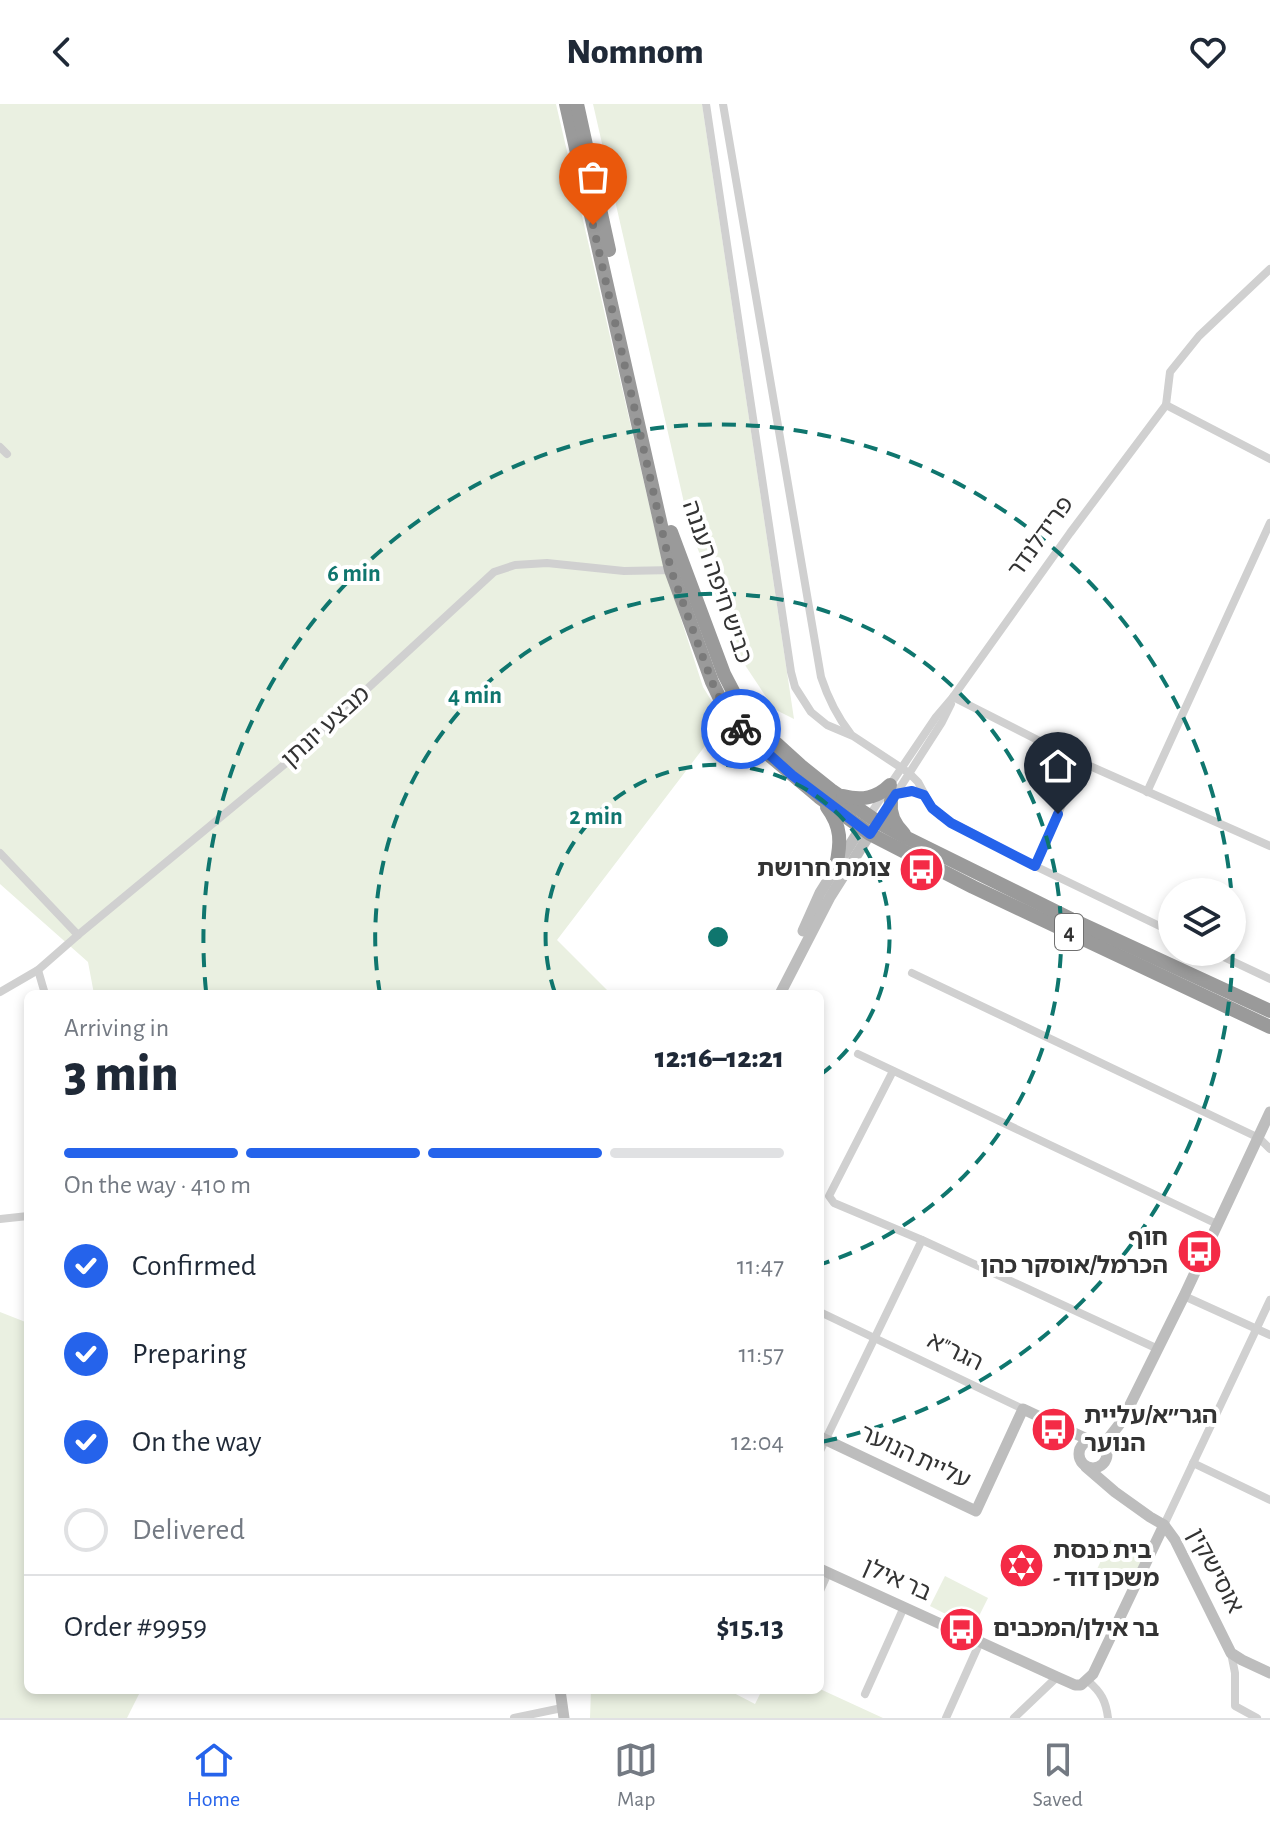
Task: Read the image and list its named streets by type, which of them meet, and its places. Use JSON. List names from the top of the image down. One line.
{"streets":{"highway":["כביש חיפה רעננה","4"],"street":["פרידלנדר","מבצע יונתן","הגר\"א","עליית הנוער","אוסישקין","בר אילן"]},"crossings":[["פרידלנדר","כביש חיפה רעננה"],["כביש חיפה רעננה","מבצע יונתן"],["הגר\"א","עליית הנוער"],["הגר\"א","אוסישקין"]],"places":{"bus stop":["צומת חרושת","חוף הכרמל/אוסקר כהן","הגר״א/עליית הנוער","בר אילן/המכבים"],"synagogue":["בית כנסת - משכן דוד"]},"page":{"header":"Nomnom","heading":["3 min","Arriving in","12:16–12:21"],"panel":["Order #9959","$15.13"],"bar":"On the way · 410 m","list":[["Confirmed","11:47"],["Preparing","11:57"],["On the way","12:04"],"Delivered"],"tabs":["Home","Map","Saved"]},"rings":["6 min","4 min","2 min"]}
